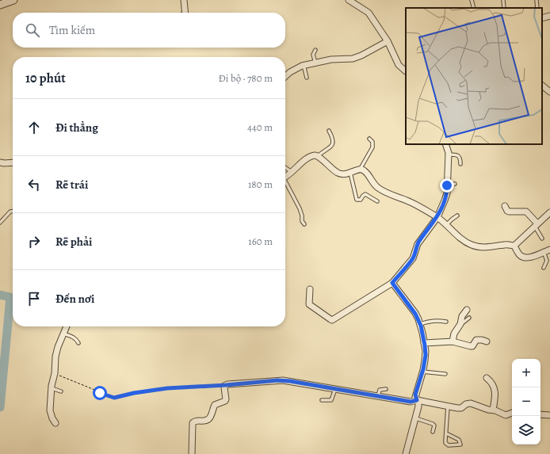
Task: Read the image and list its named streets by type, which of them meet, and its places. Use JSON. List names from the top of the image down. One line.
{"page":{"search":"Tìm kiếm","heading":["10 phút","Đi bộ · 780 m"],"list":[["Đi thẳng","440 m"],["Rẽ trái","180 m"],["Rẽ phải","160 m"],"Đến nơi"],"map_buttons":["+","−"]}}
